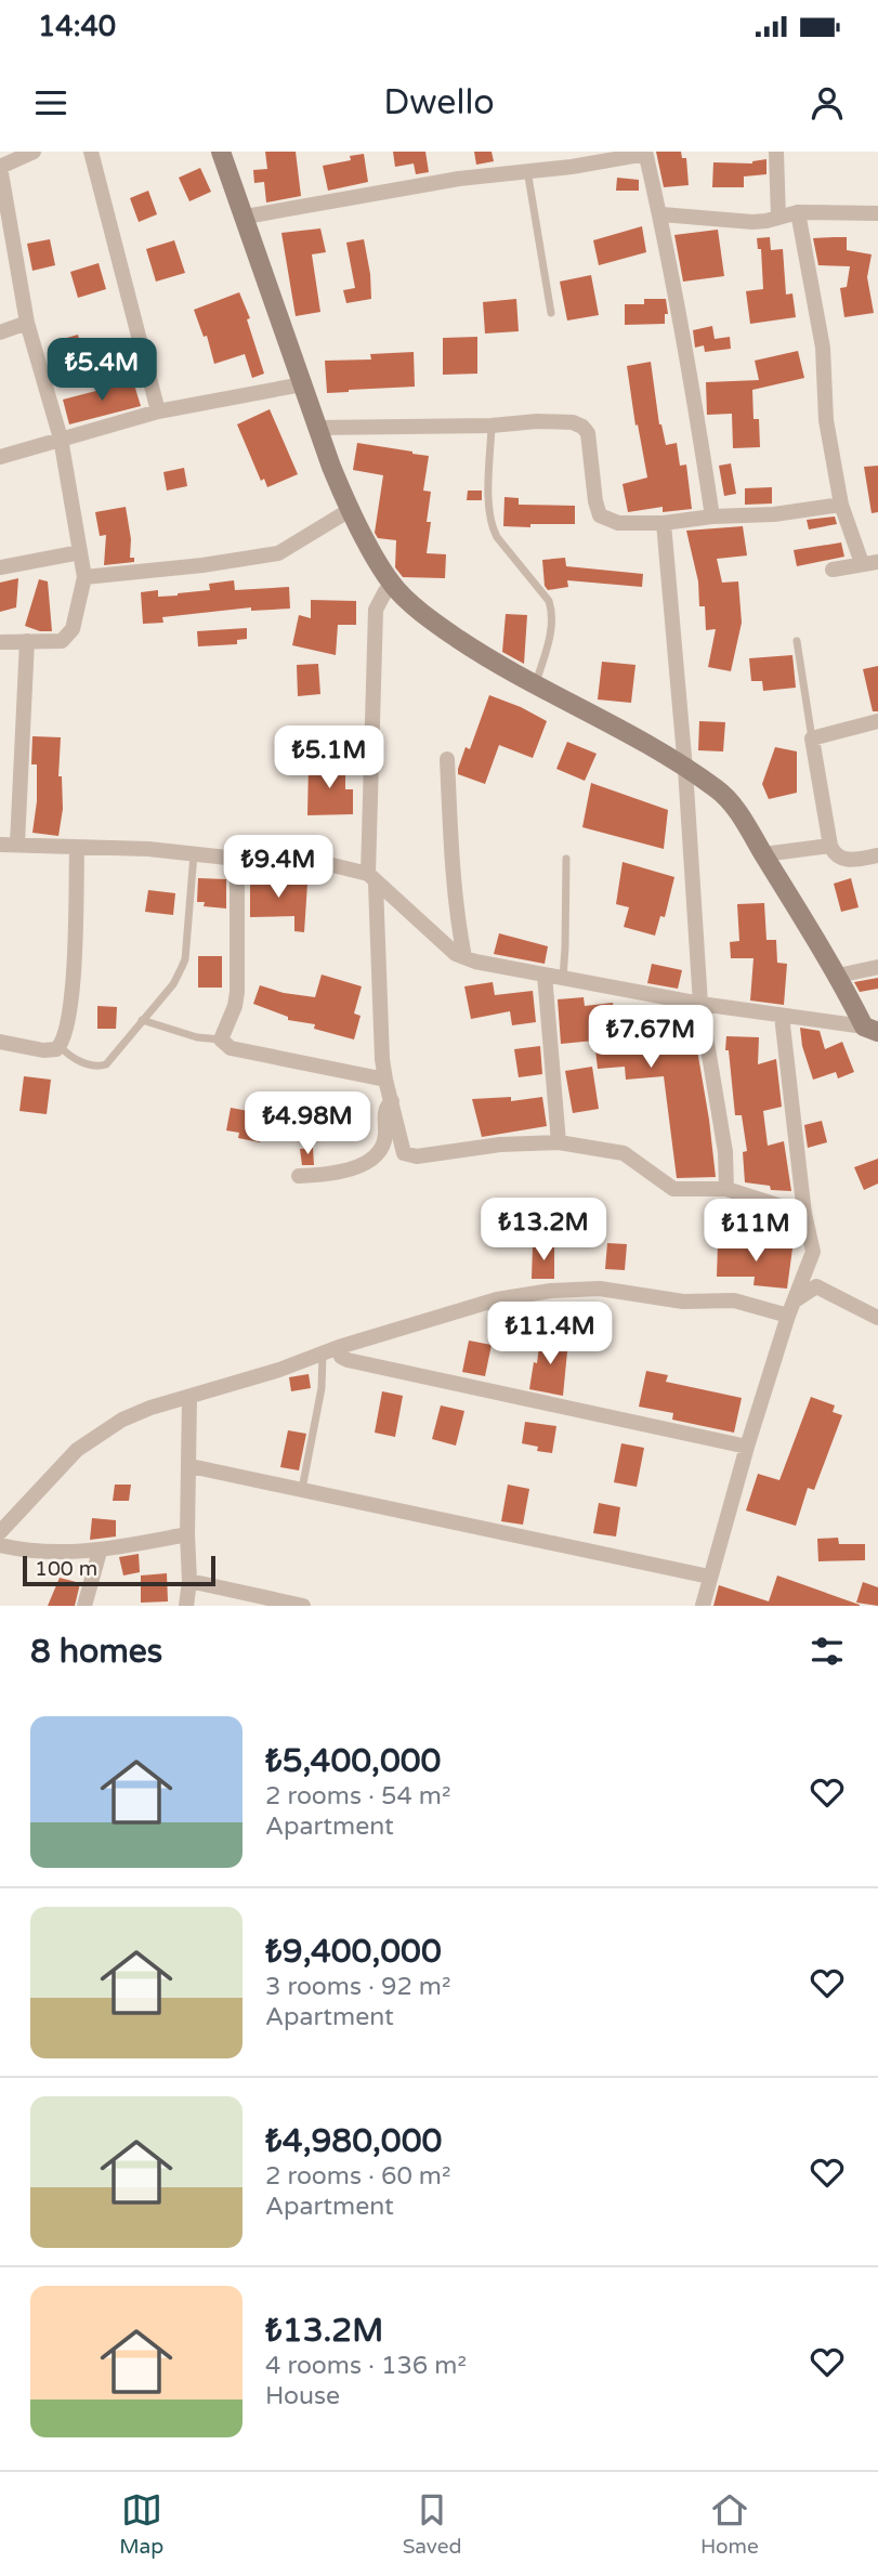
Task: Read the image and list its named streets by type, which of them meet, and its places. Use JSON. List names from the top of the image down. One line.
{"scale_bar":"100 m","page":{"status":"14:40","header":"Dwello","price":["₺5.4M","₺5.1M","₺9.4M","₺7.67M","₺4.98M","₺13.2M","₺11M","₺11.4M"],"scale":"100 m","heading":"8 homes","list":[{"name":"₺5,400,000","note":"2 rooms · 54 m² · Apartment"},{"name":"₺9,400,000","note":"3 rooms · 92 m² · Apartment"},{"name":"₺4,980,000","note":"2 rooms · 60 m² · Apartment"},{"name":"₺13.2M","note":"4 rooms · 136 m² · House"}],"tabs":["Map","Saved","Home"]}}
